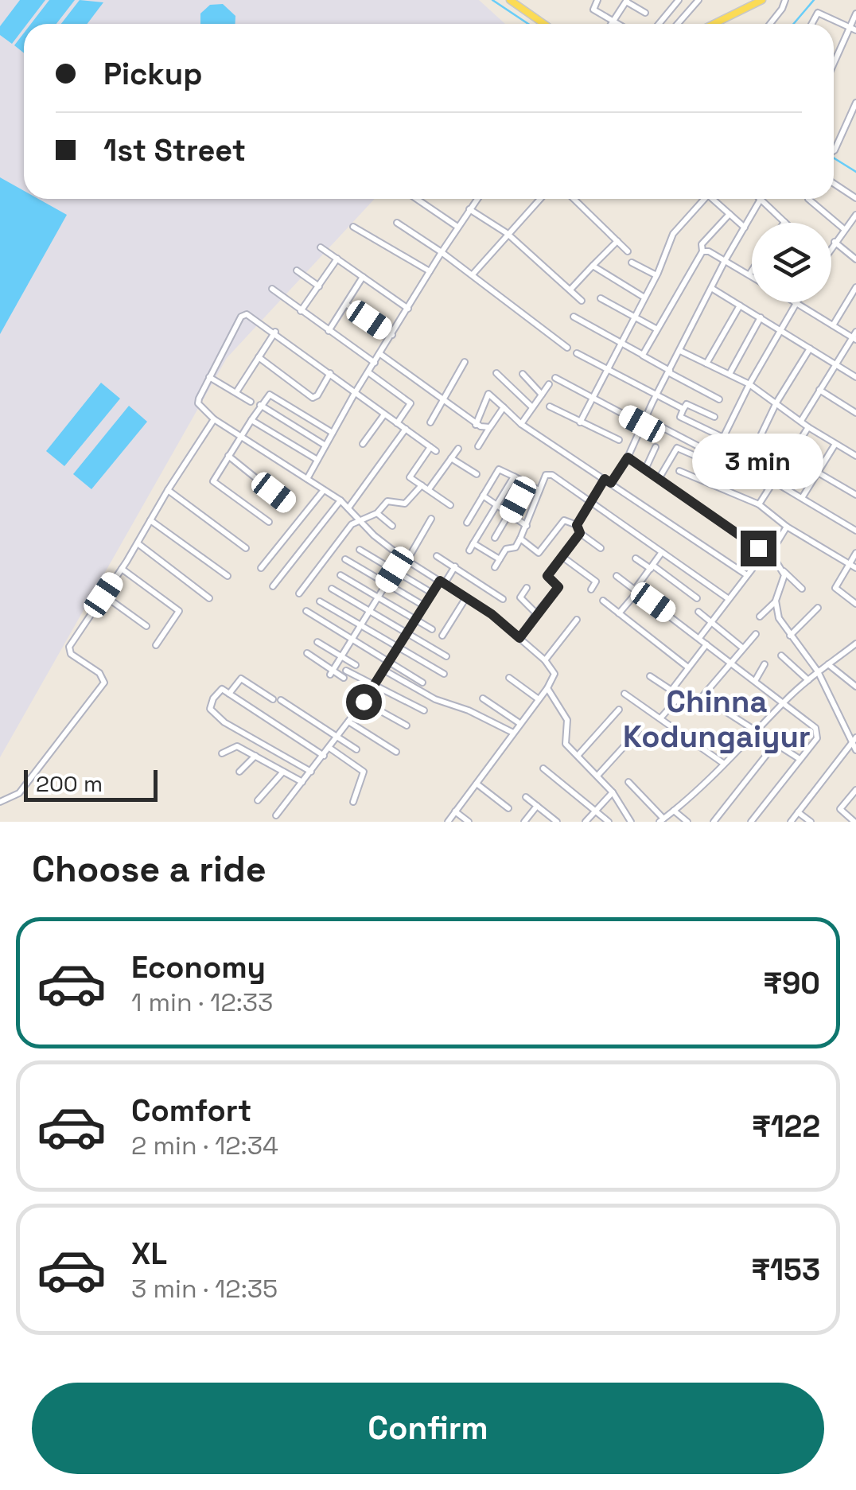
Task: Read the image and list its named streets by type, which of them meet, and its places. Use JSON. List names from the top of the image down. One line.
{"districts":["Chinna Kodungaiyur"],"scale_bar":"200 m","page":{"banner":["Pickup","1st Street"],"bubble":"3 min","scale":"200 m","heading":"Choose a ride","list":[{"name":"Economy","note":"1 min · 12:33","value":"₹90"},{"name":"Comfort","note":"2 min · 12:34","value":"₹122"},{"name":"XL","note":"3 min · 12:35","value":"₹153"}],"buttons":"Confirm"}}
